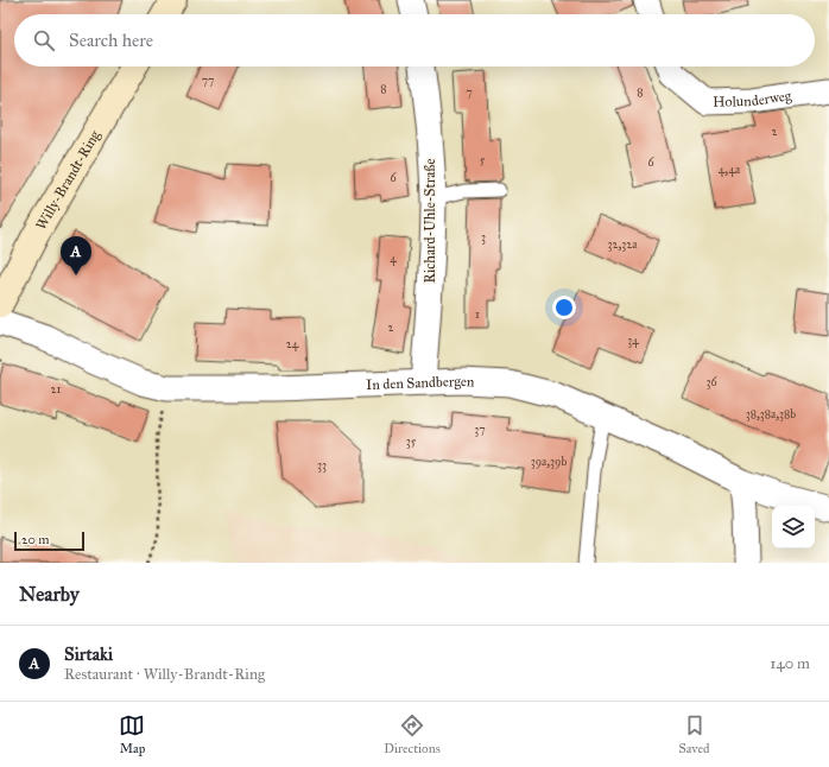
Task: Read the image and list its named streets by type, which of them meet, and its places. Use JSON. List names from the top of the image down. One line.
{"streets":{"main road":["Willy-Brandt-Ring"],"street":["Holunderweg","Richard-Uhle-Straße","In den Sandbergen"]},"crossings":[["Richard-Uhle-Straße","In den Sandbergen"]],"house_numbers":["77","8","7","8","2","5","6","4,4a","6","3","32,32a","4","1","2","34","24","36","21","38,38a,38b","37","35","39a,39b","33"],"scale_bar":"20 m","page":{"search":"Search here","pins":"A","scale":"20 m","heading":"Nearby","list":[{"mark":"A","name":"Sirtaki","note":"Restaurant · Willy-Brandt-Ring","value":"140 m"}],"nav":["Map","Directions","Saved"]}}
